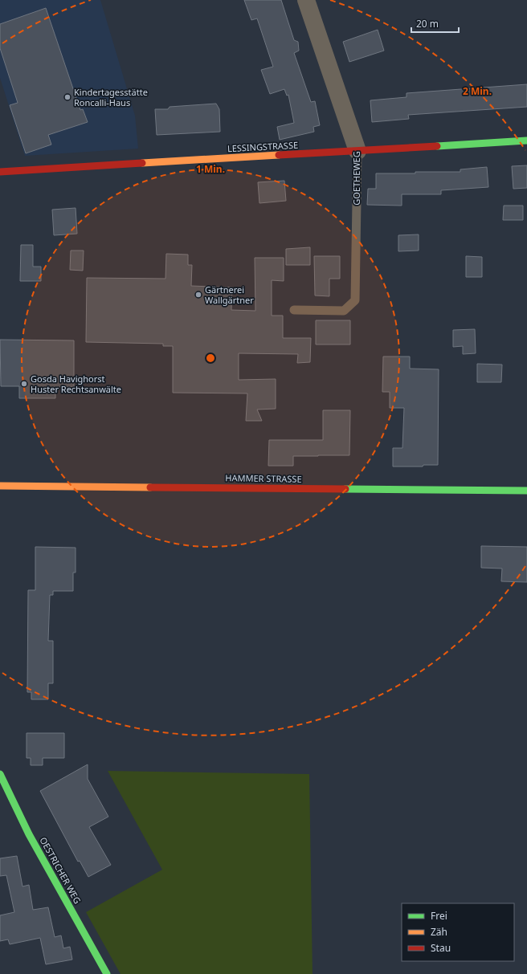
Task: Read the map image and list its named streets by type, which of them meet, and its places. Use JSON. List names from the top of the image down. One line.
{"streets":{"street":["LESSINGSTRASSE","GOETHEWEG","HAMMER STRASSE","OESTRICHER WEG"]},"crossings":[["LESSINGSTRASSE","GOETHEWEG"]],"places":["Kindertagesstätte Roncalli-Haus","Gärtnerei Wallgärtner","Gosda Havighorst Huster Rechtsanwälte"],"legend":["Frei","Zäh","Stau"],"scale_bar":"20 m","rings":["2 Min.","1 Min."]}
